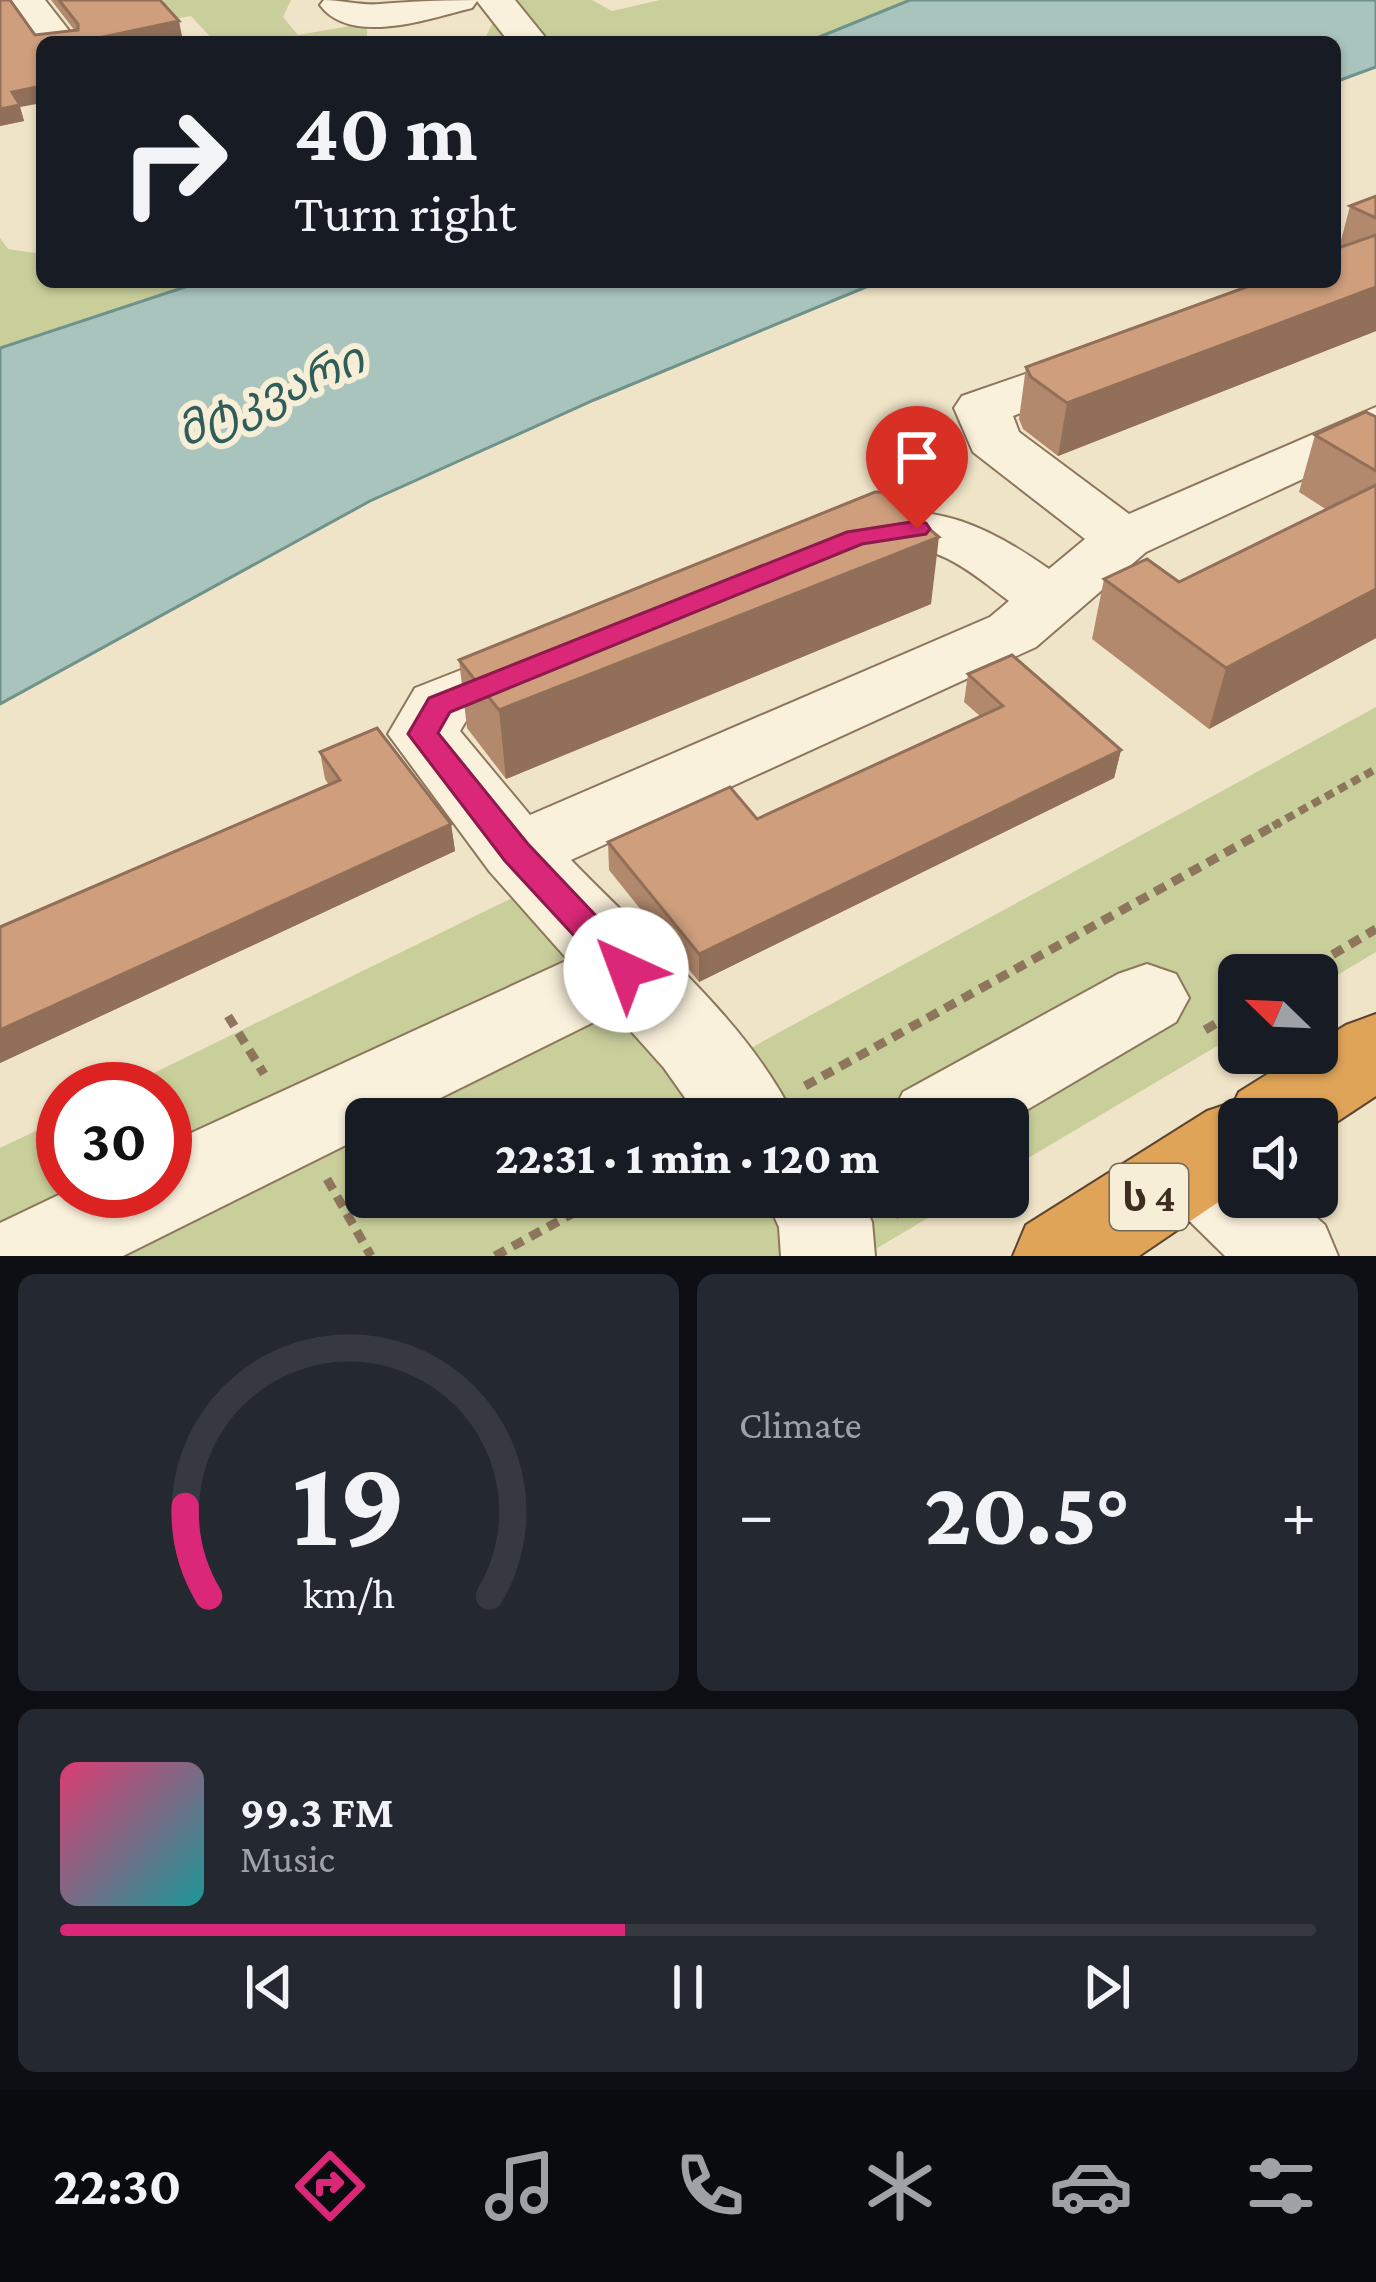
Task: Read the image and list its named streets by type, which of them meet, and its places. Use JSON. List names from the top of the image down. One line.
{"streets":{"highway":["ს 4"]},"water":["მტკვარი"],"north":"top left","page":{"turn":["40 m","Turn right"],"limit":"30","trip":"22:31 · 1 min · 120 m","tile":"Climate","heat":["−","20.5°","+"],"song":["99.3 FM","Music"],"tabs":"22:30","gauge":["19","km/h"]}}
